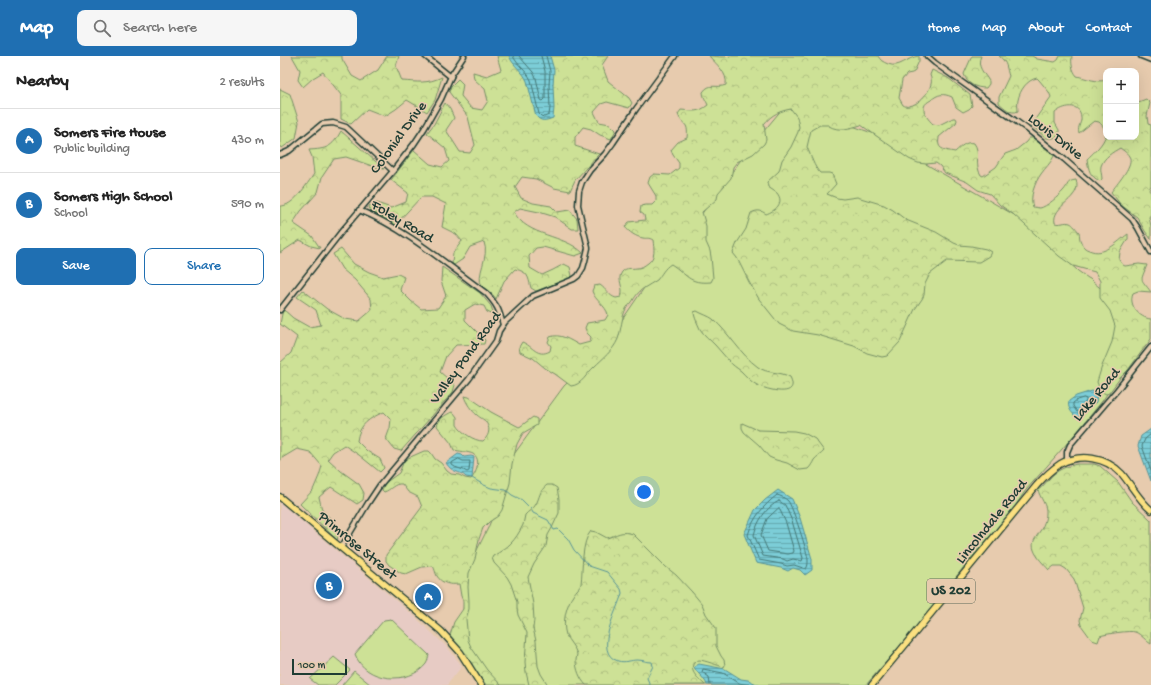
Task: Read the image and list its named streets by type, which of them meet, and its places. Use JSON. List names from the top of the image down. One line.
{"streets":{"main road":["Lincolndale Road","Primrose Street","US 202"],"street":["Louis Drive","Colonial Drive","Foley Road","Valley Pond Road","Lake Road"]},"crossings":[["Colonial Drive","Foley Road"],["Foley Road","Valley Pond Road"],["Valley Pond Road","Primrose Street"],["Lake Road","Lincolndale Road"]],"scale_bar":"100 m","page":{"header":"Map","search":"Search here","nav":["Home","Map","About","Contact"],"heading":["Nearby","2 results"],"map_buttons":["+","−"],"list":[{"mark":"A","name":"Somers Fire House","note":"Public building","value":"430 m"},{"mark":"B","name":"Somers High School","note":"School","value":"590 m"}],"buttons":["Save","Share"],"pins":["B","A"],"scale":"100 m"}}
